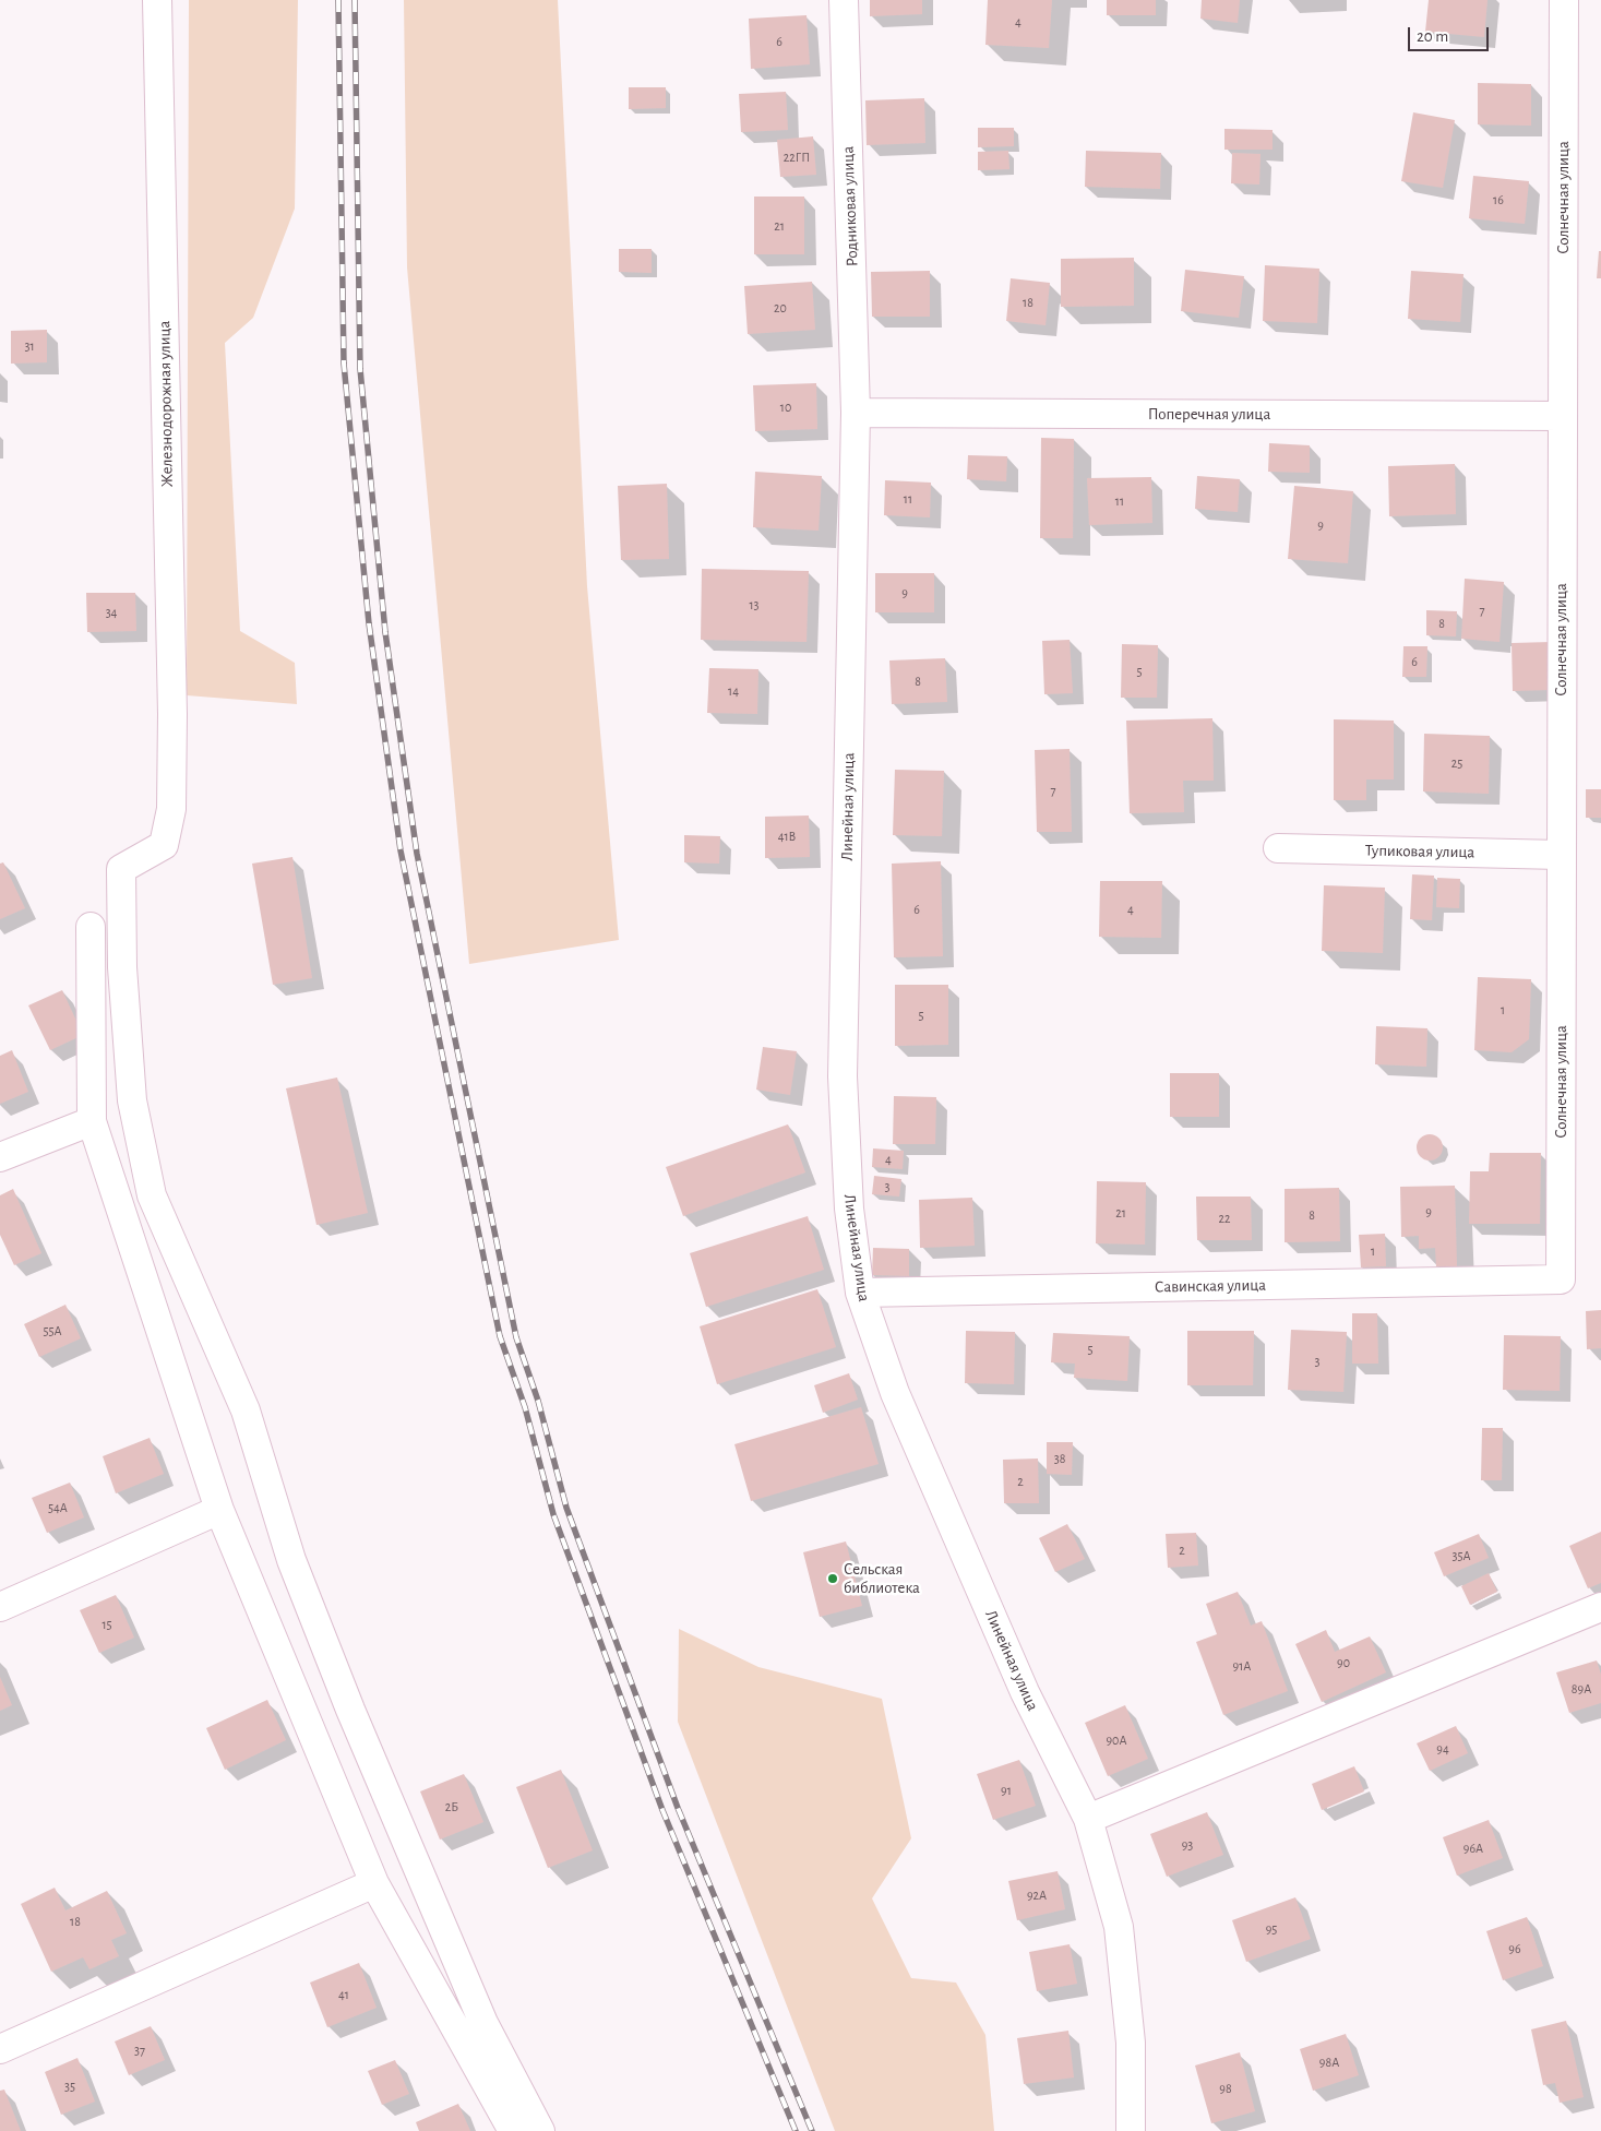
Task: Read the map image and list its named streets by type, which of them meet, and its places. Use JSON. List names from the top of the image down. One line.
{"streets":{"street":["Солнечная улица","Родниковая улица","Железнодорожная улица","Поперечная улица","Линейная улица","Тупиковая улица","Савинская улица"]},"crossings":[["Солнечная улица","Поперечная улица"],["Солнечная улица","Тупиковая улица"],["Солнечная улица","Савинская улица"],["Родниковая улица","Поперечная улица"],["Родниковая улица","Линейная улица"],["Поперечная улица","Линейная улица"],["Линейная улица","Савинская улица"]],"places":["Сельская библиотека"],"house_numbers":["4","6","22ГП","16","21","18","20","31","10","11","11","9","9","13","7","34","8","6","5","8","14","25","7","41В","6","4","1","5","4","3","9","21","8","22","1","55А","5","3","38","2","54А","2","35А","15","90","91А","89А","90А","94","91","2Б","93","96А","92А","18","95","96","41","37","98А","35","98"],"scale_bar":"20 m"}
